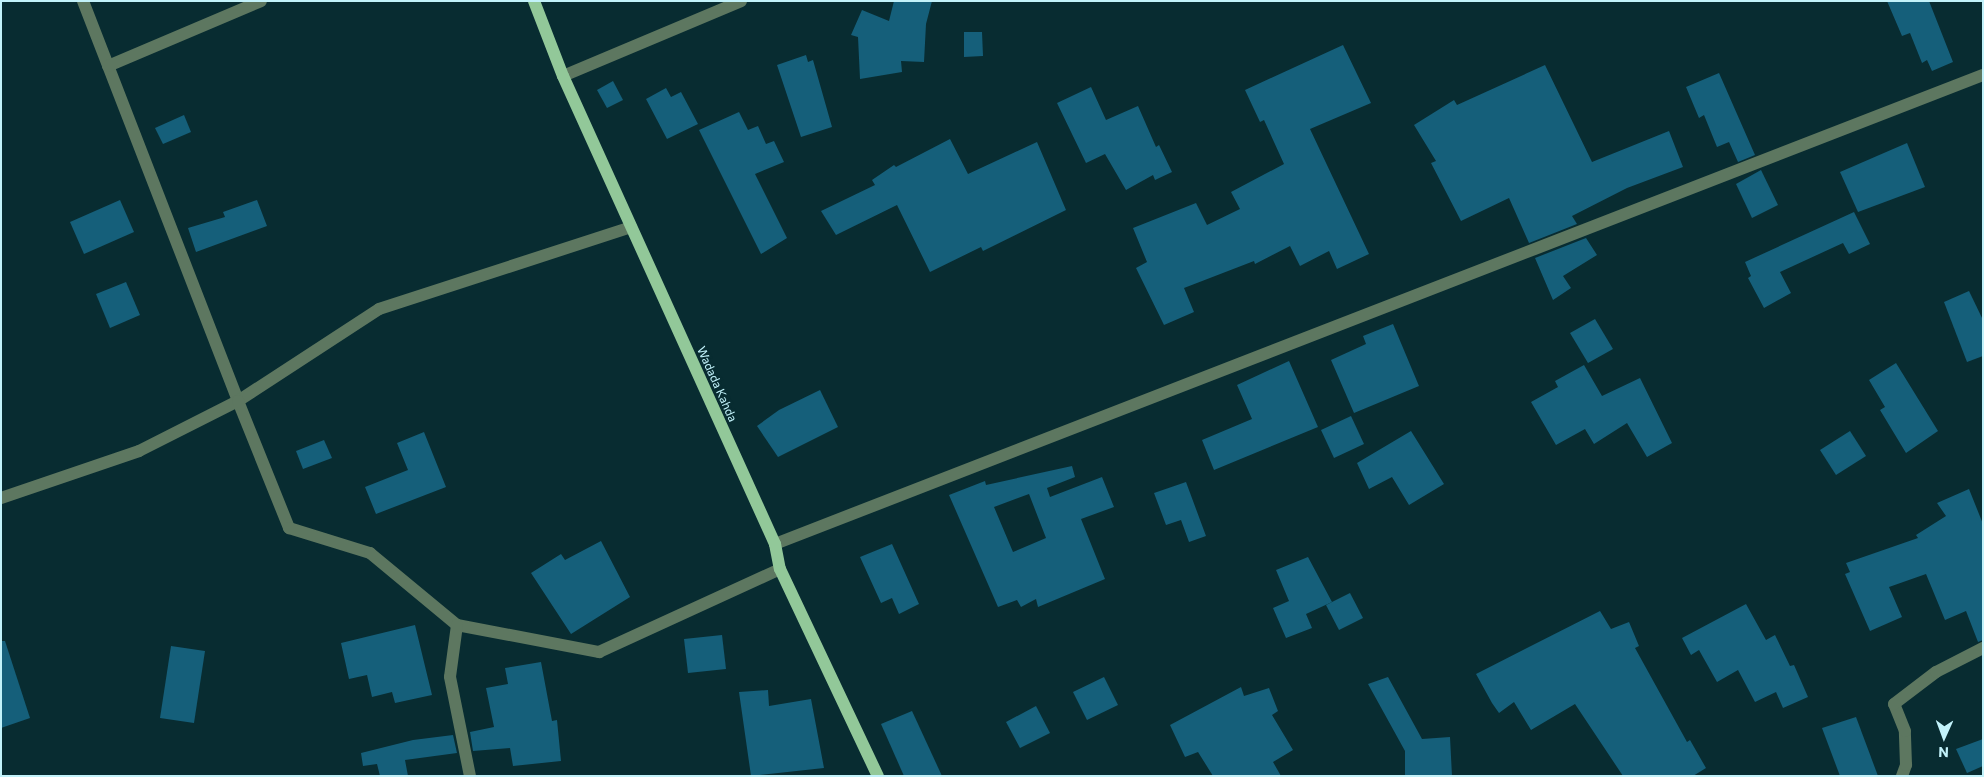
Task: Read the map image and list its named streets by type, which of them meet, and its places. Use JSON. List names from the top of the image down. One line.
{"streets":{"main road":["Wadada Kahda"]},"north":"bottom"}
